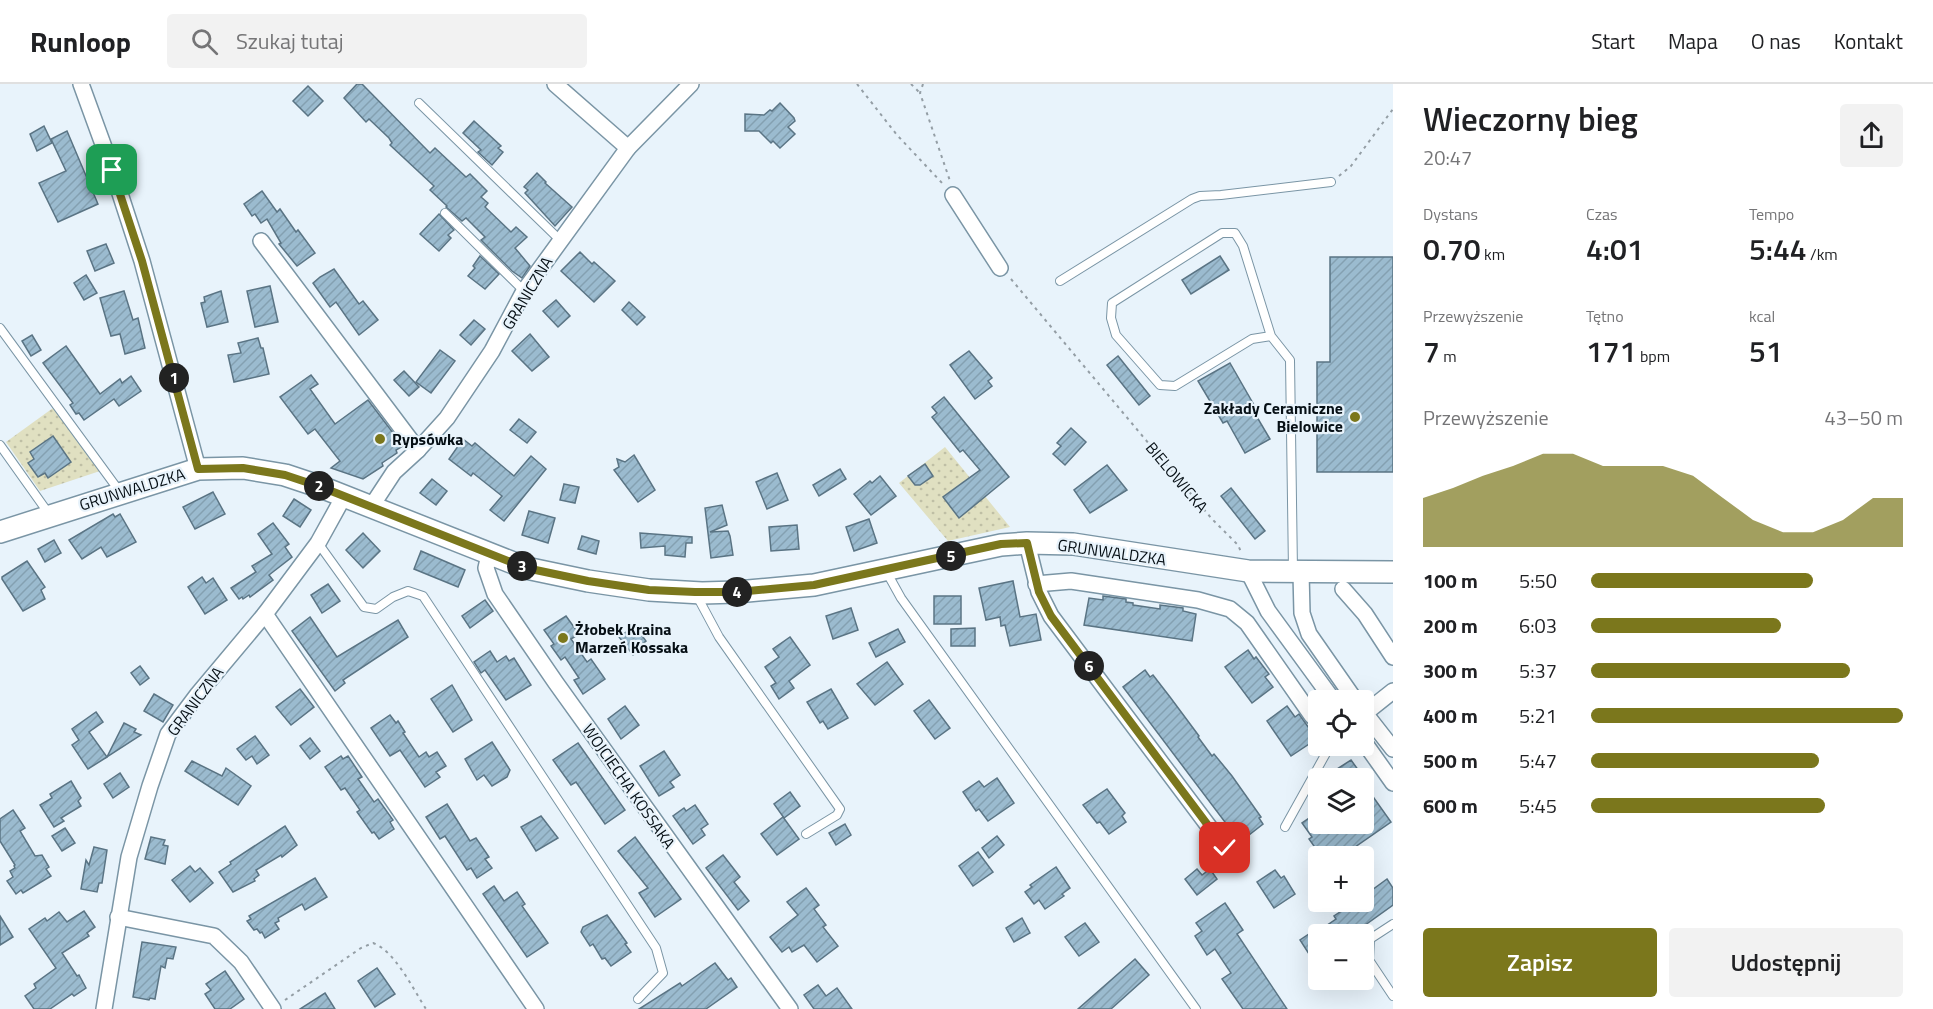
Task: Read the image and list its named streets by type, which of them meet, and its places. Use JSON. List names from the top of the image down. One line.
{"streets":{"street":["GRANICZNA","GRUNWALDZKA","WOJCIECHA KOSSAKA"],"path":["BIELOWICKA"]},"crossings":[["GRANICZNA","GRUNWALDZKA"],["BIELOWICKA","GRUNWALDZKA"],["GRUNWALDZKA","WOJCIECHA KOSSAKA"]],"places":["Zakłady Ceramiczne Bielowice","Rypsówka","Żłobek Kraina Marzeń Kossaka"],"page":{"header":"Runloop","search":"Szukaj tutaj","nav":["Start","Mapa","O nas","Kontakt"],"heading":["Wieczorny bieg","20:47"],"stats":[["Dystans","0.70 km"],["Czas","4:01"],["Tempo","5:44 /km"],["Przewyższenie","7 m"],["Tętno","171 bpm"],["kcal","51"]],"pins":["1","2","5","3","4","6"],"chart":["Przewyższenie","43–50 m"],"list":[{"name":"100 m","note":"5:50"},{"name":"200 m","note":"6:03"},{"name":"300 m","note":"5:37"},{"name":"400 m","note":"5:21"},{"name":"500 m","note":"5:47"},{"name":"600 m","note":"5:45"}],"map_buttons":["+","−"],"buttons":["Zapisz","Udostępnij"]}}
